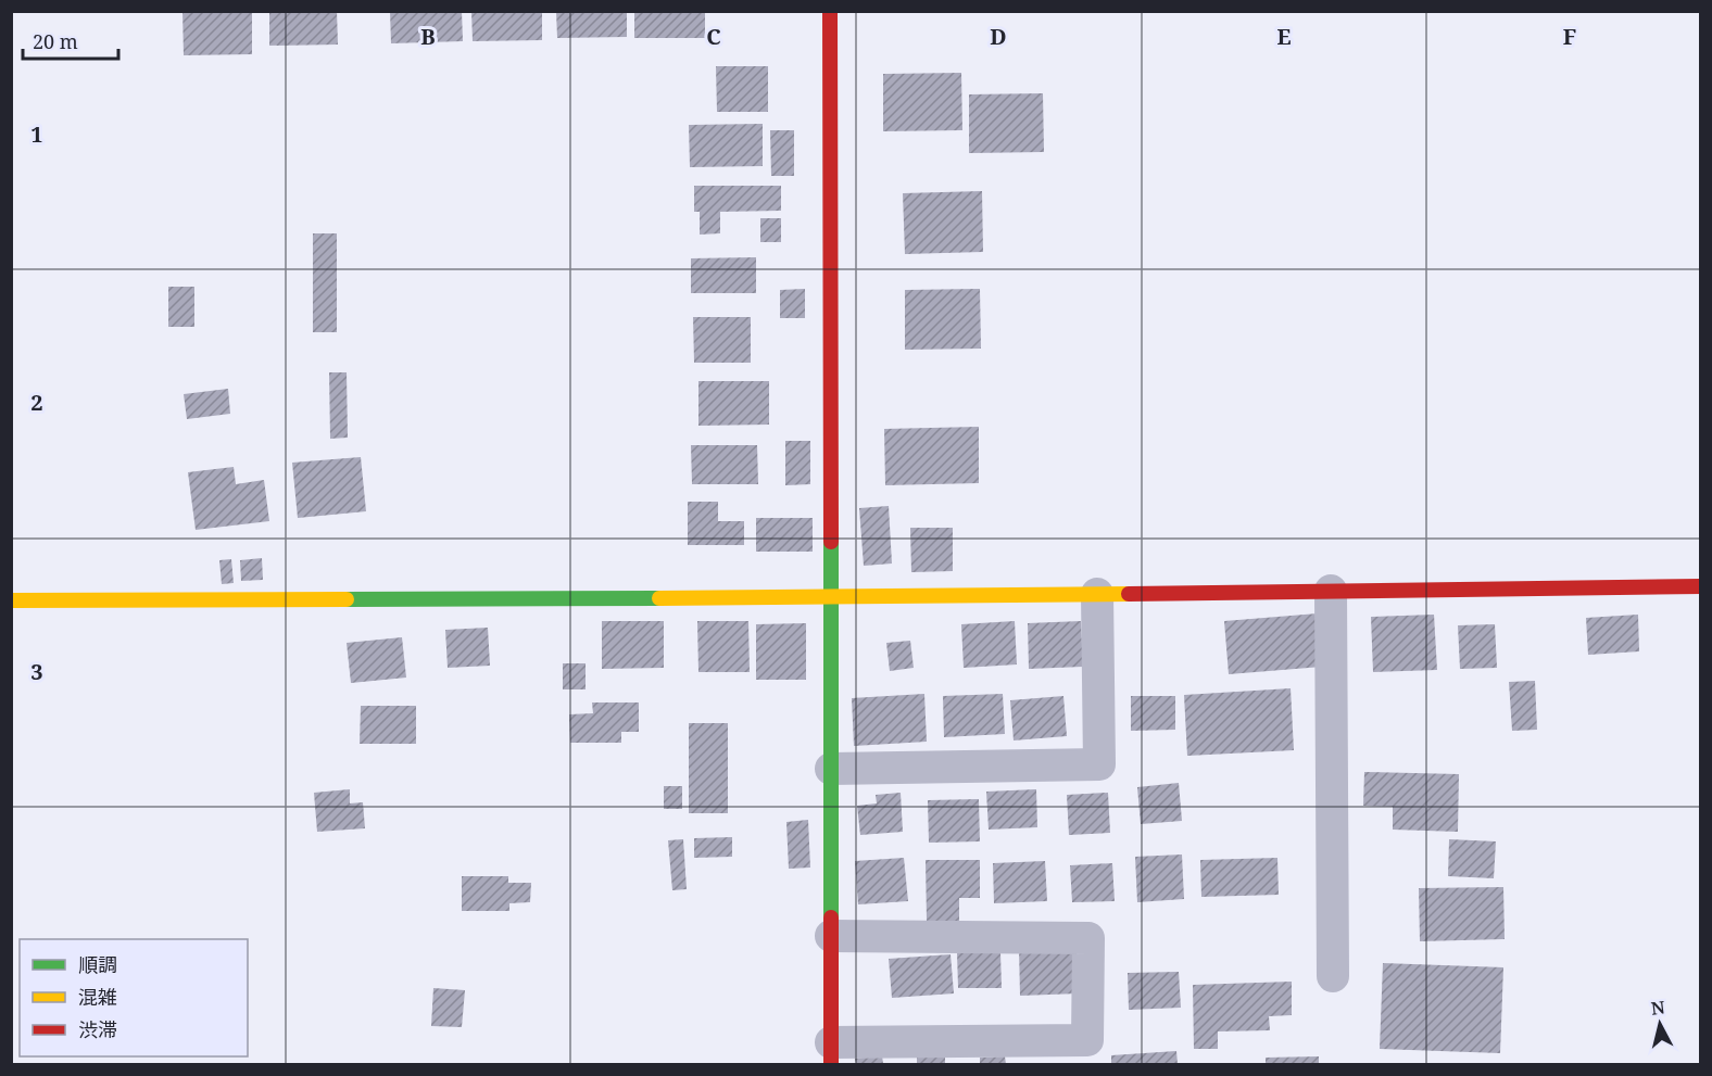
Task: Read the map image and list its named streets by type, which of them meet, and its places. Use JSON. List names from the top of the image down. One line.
{"legend":["順調","混雑","渋滞"],"scale_bar":"20 m","north":"top","grid":{"columns":["B","C","D","E","F"],"rows":["1","2","3"]}}
